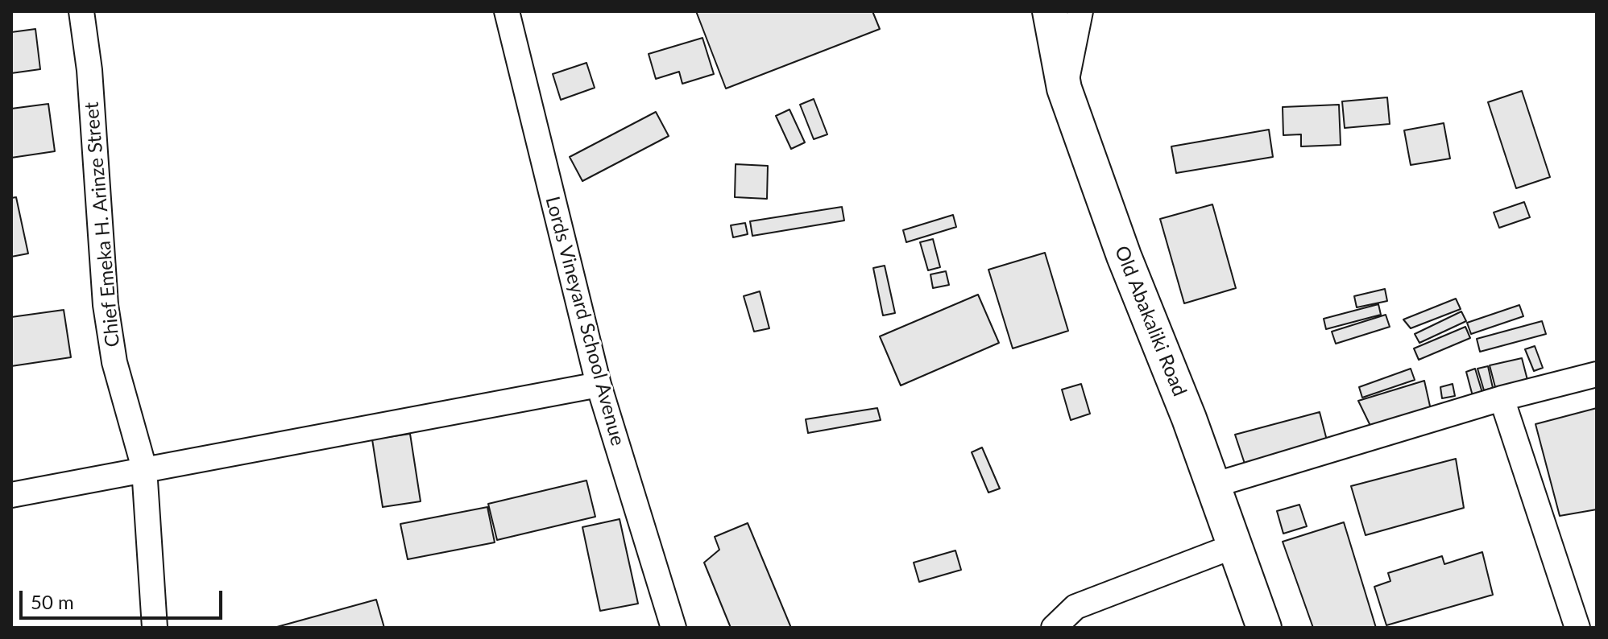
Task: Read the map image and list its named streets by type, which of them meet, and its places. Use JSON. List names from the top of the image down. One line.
{"streets":{"main road":["Old Abakaliki Road"],"street":["Chief Emeka H. Arinze Street","Lords Vineyard School Avenue"]},"scale_bar":"50 m"}
